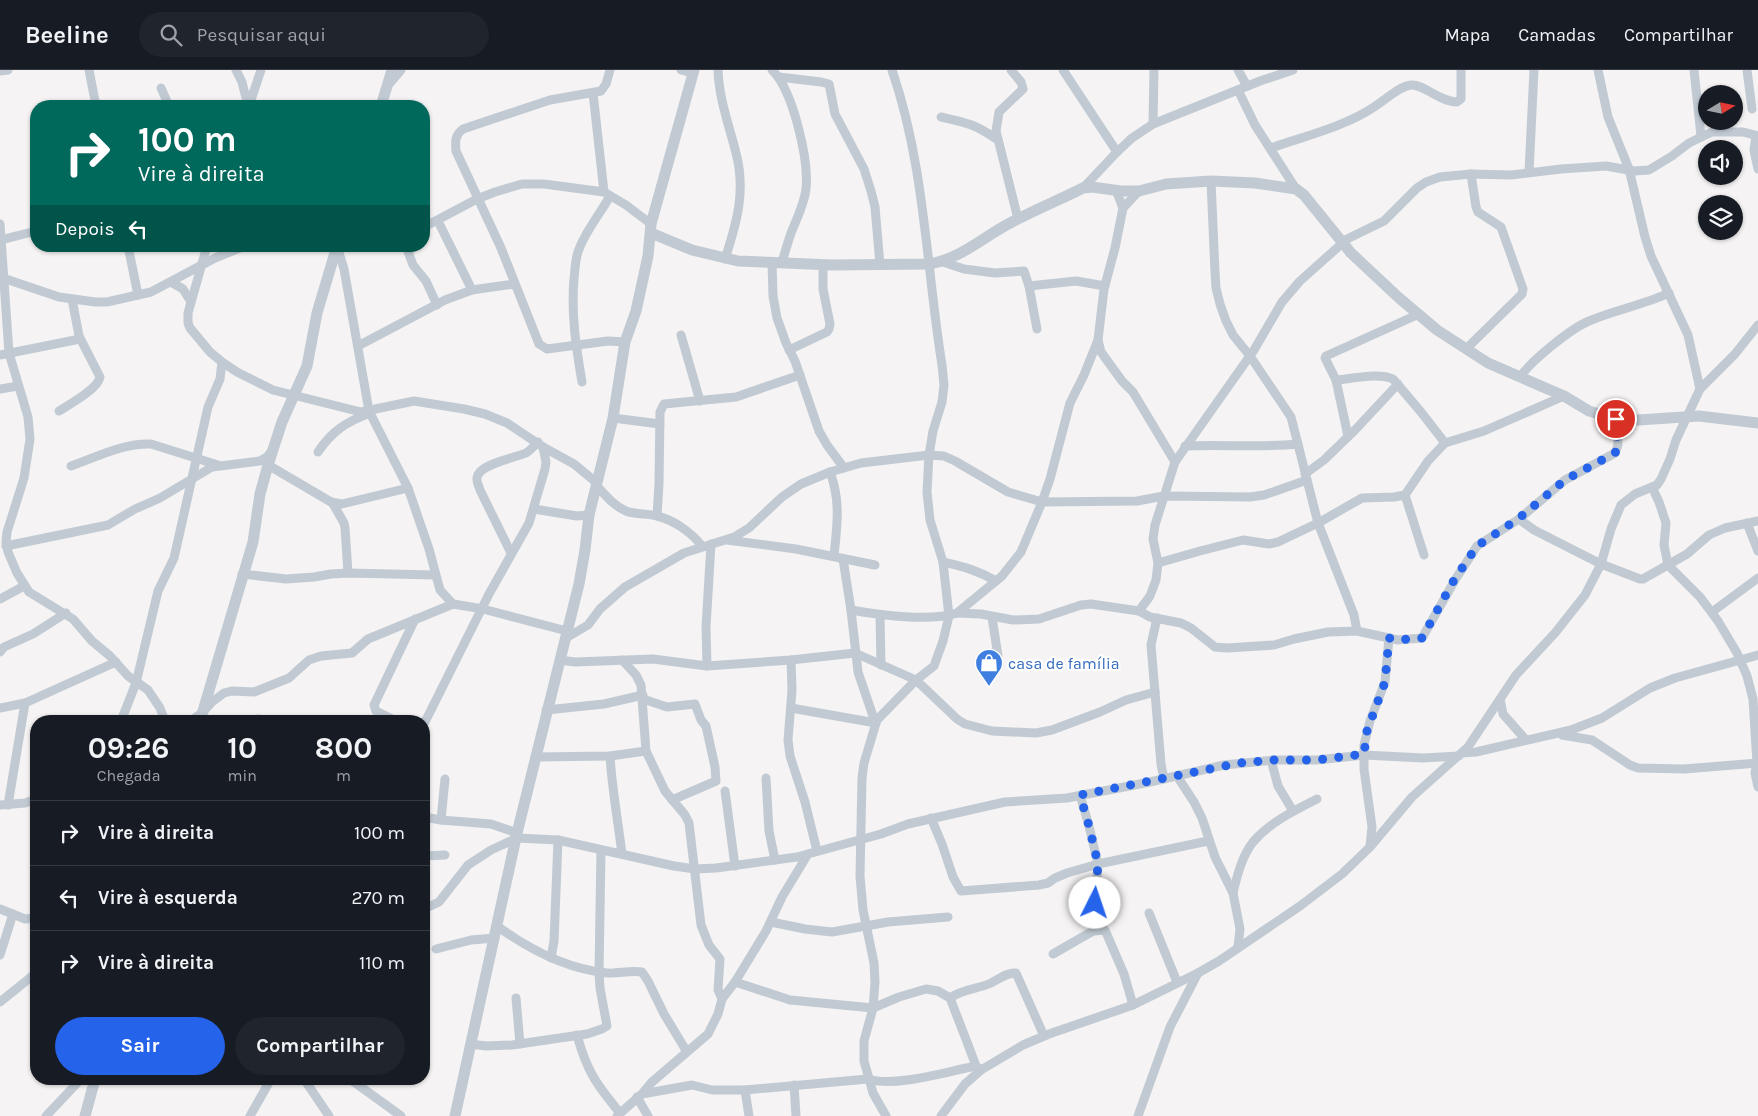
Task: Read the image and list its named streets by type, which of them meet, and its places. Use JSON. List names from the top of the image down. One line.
{"places":{"shop":["casa de família"]},"north":"right","page":{"header":"Beeline","search":"Pesquisar aqui","nav":["Mapa","Camadas","Compartilhar"],"turn":["100 m","Vire à direita"],"then":"Depois","eta":["09:26","Chegada","10","min","800","m"],"list":[{"name":"Vire à direita","value":"100 m"},{"name":"Vire à esquerda","value":"270 m"},{"name":"Vire à direita","value":"110 m"}],"buttons":["Sair","Compartilhar"]}}
